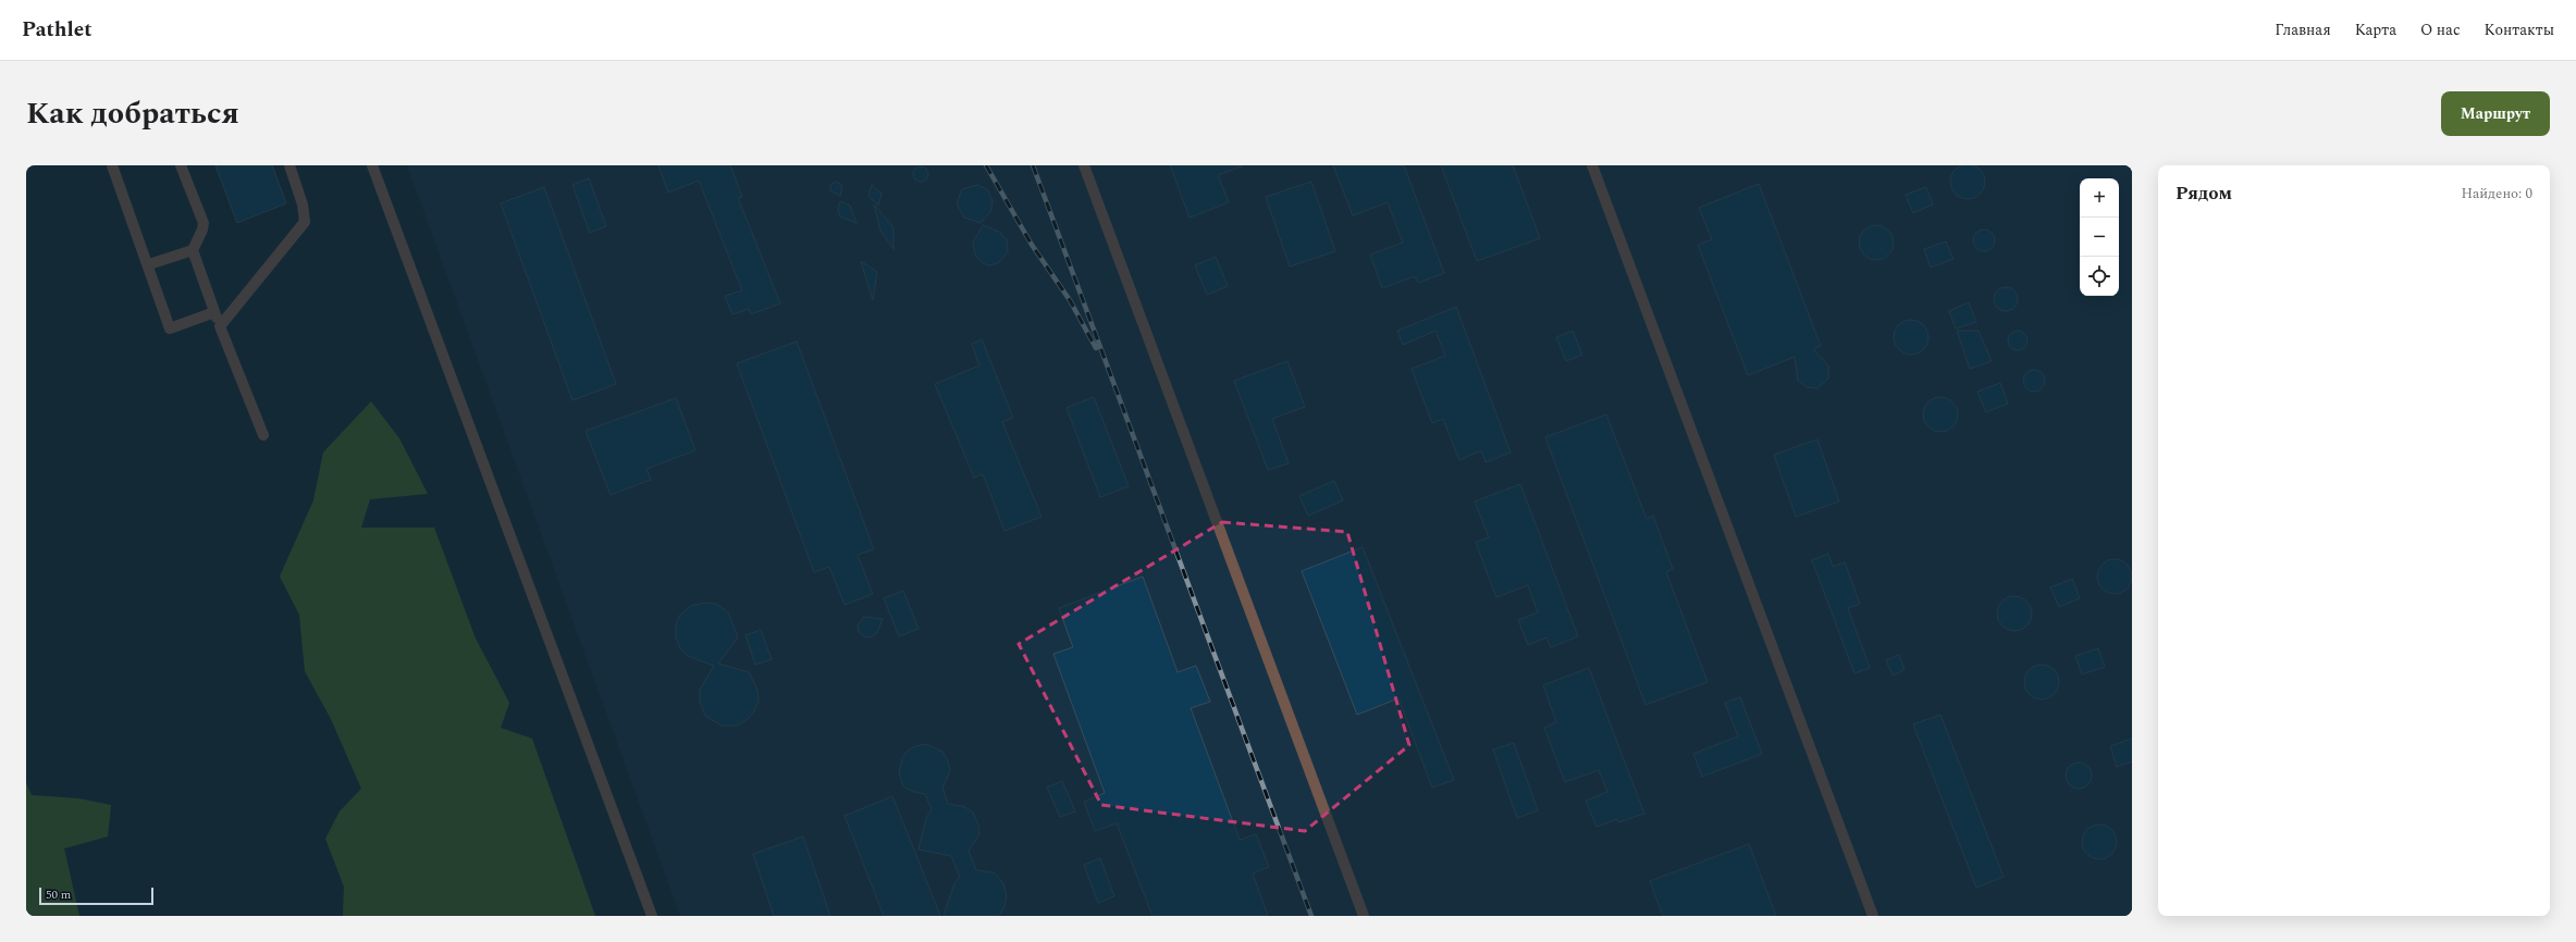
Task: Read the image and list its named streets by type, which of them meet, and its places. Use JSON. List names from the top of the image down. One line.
{"scale_bar":"50 m","page":{"header":"Pathlet","nav":["Главная","Карта","О нас","Контакты"],"title":"Как добраться","buttons":"Маршрут","heading":["Рядом","Найдено: 0"],"map_buttons":["+","−"],"scale":"50 m"}}
